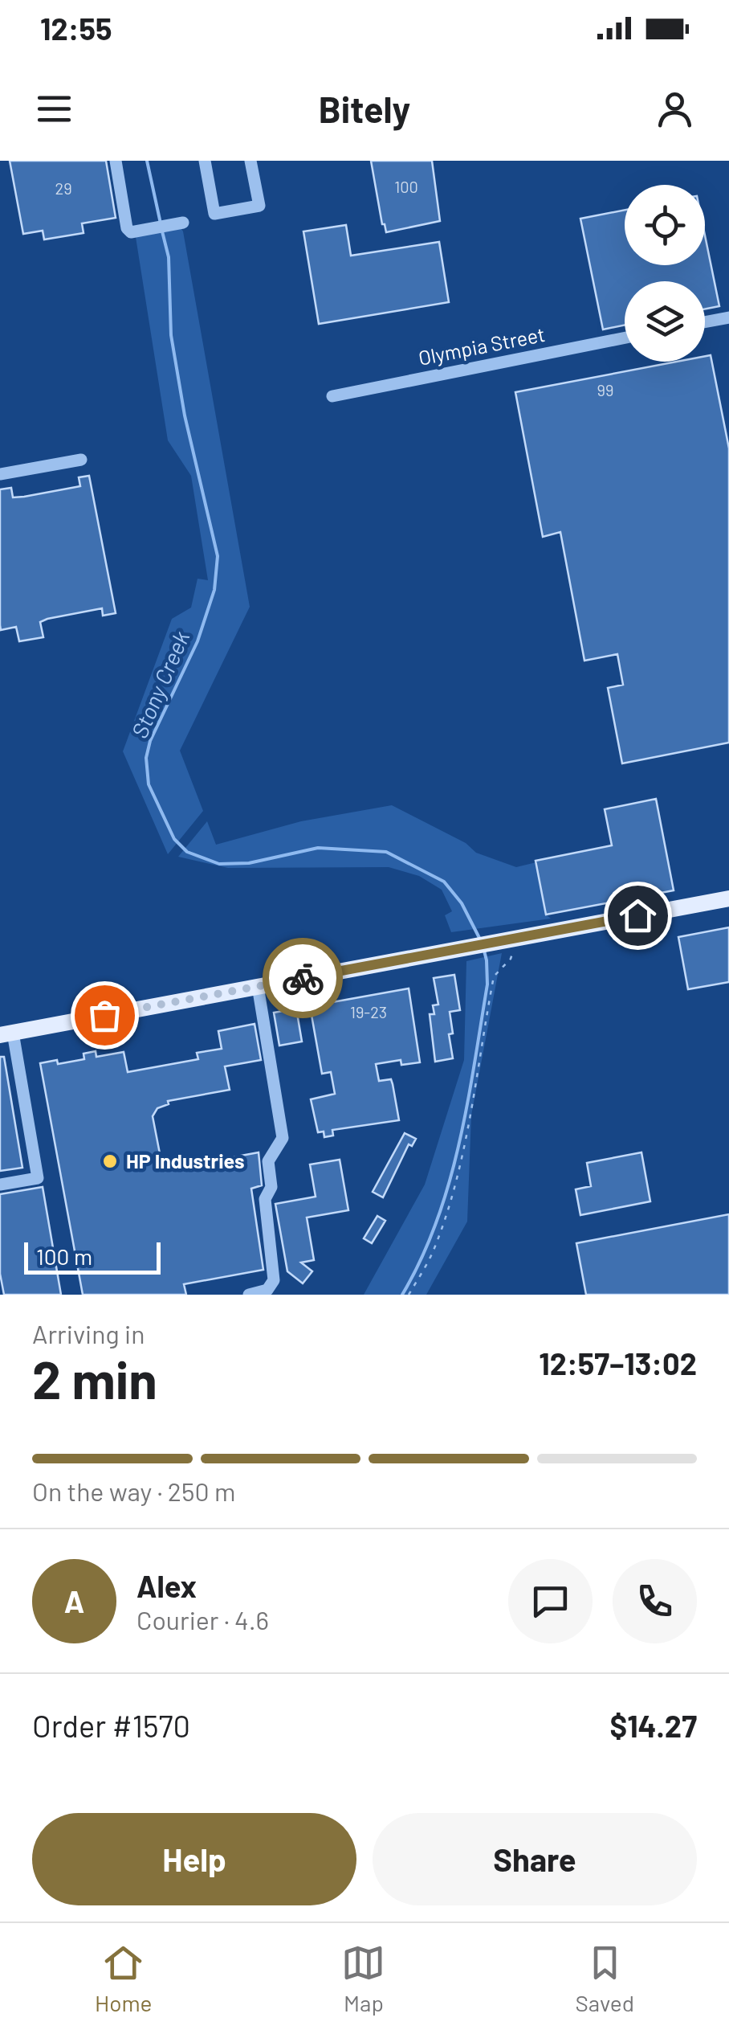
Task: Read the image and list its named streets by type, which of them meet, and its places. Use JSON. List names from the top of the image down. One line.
{"streets":{"street":["Olympia Street"]},"water":["Stony Creek"],"places":["HP Industries"],"house_numbers":["100","29","99","19-23"],"scale_bar":"100 m","page":{"status":"12:55","header":"Bitely","scale":"100 m","heading":["2 min","Arriving in","12:57–13:02"],"panel":["Alex","Courier · 4.6","Order #1570","$14.27"],"bar":"On the way · 250 m","round":"A","buttons":["Help","Share"],"tabs":["Home","Map","Saved"]}}
